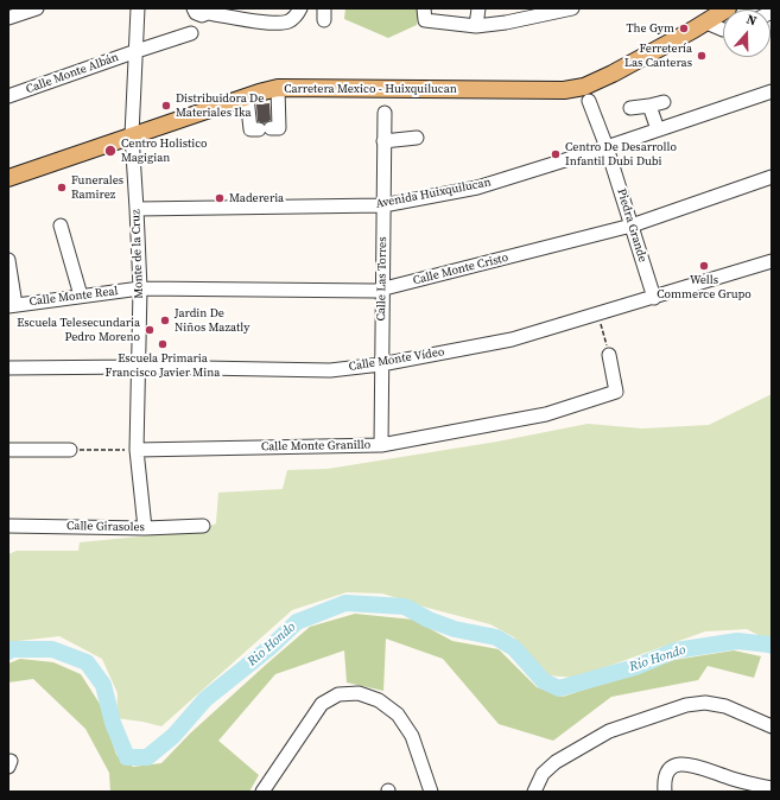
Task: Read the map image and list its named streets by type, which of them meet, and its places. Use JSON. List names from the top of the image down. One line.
{"streets":{"main road":["Carretera Mexico - Huixquilucan"],"street":["Calle Monte Albán","Avenida Huixquilucan","Piedra Grande","Monte de la Cruz","Calle Monte Cristo","Calle Las Torres","Calle Monte Real","Calle Monte Vídeo","Calle Monte Granillo","Calle Girasoles"]},"crossings":[["Calle Monte Albán","Monte de la Cruz"],["Carretera Mexico - Huixquilucan","Monte de la Cruz"],["Avenida Huixquilucan","Piedra Grande"],["Avenida Huixquilucan","Monte de la Cruz"],["Avenida Huixquilucan","Calle Las Torres"],["Piedra Grande","Calle Monte Cristo"],["Piedra Grande","Calle Monte Vídeo"],["Monte de la Cruz","Calle Monte Cristo"],["Monte de la Cruz","Calle Monte Real"],["Monte de la Cruz","Calle Monte Vídeo"],["Monte de la Cruz","Calle Monte Granillo"],["Monte de la Cruz","Calle Girasoles"],["Calle Monte Cristo","Calle Las Torres"],["Calle Monte Cristo","Calle Monte Real"],["Calle Las Torres","Calle Monte Vídeo"],["Calle Las Torres","Calle Monte Granillo"]],"water":["Rio Hondo"],"places":["The Gym","Ferretería Las Canteras","Distribuidora De Materiales Ika","Centro Holistico Magigian","Centro De Desarrollo Infantil Dubi Dubi","Funerales Ramirez","Madereria","Wells Commerce Grupo","Jardin De Niños Mazatly","Escuela Telesecundaria Pedro Moreno","Escuela Primaria Francisco Javier Mina"],"north":"top"}
